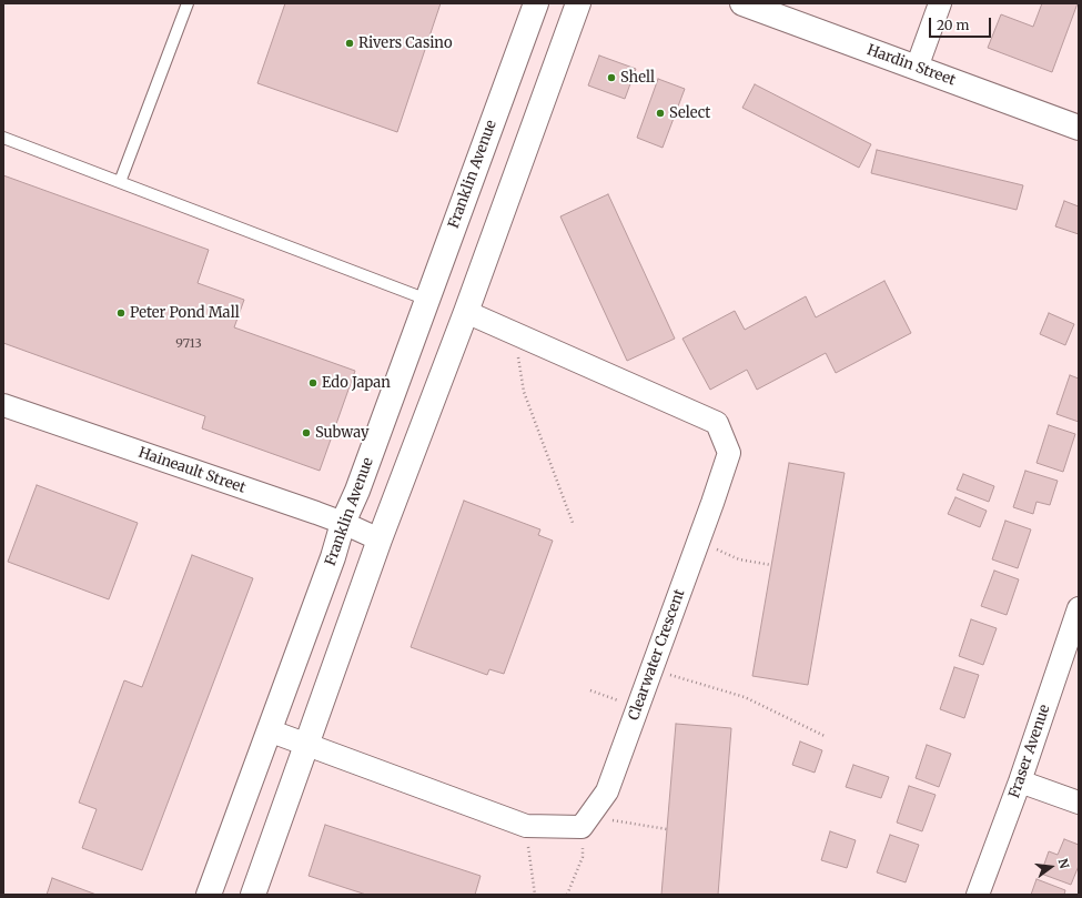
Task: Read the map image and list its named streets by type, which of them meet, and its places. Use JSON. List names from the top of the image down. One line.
{"streets":{"main road":["Hardin Street","Franklin Avenue"],"street":["Haineault Street","Clearwater Crescent","Fraser Avenue"]},"crossings":[["Franklin Avenue","Haineault Street"]],"places":["Rivers Casino","Shell","Select","Peter Pond Mall","Edo Japan","Subway"],"house_numbers":["9713"],"scale_bar":"20 m","north":"right"}
